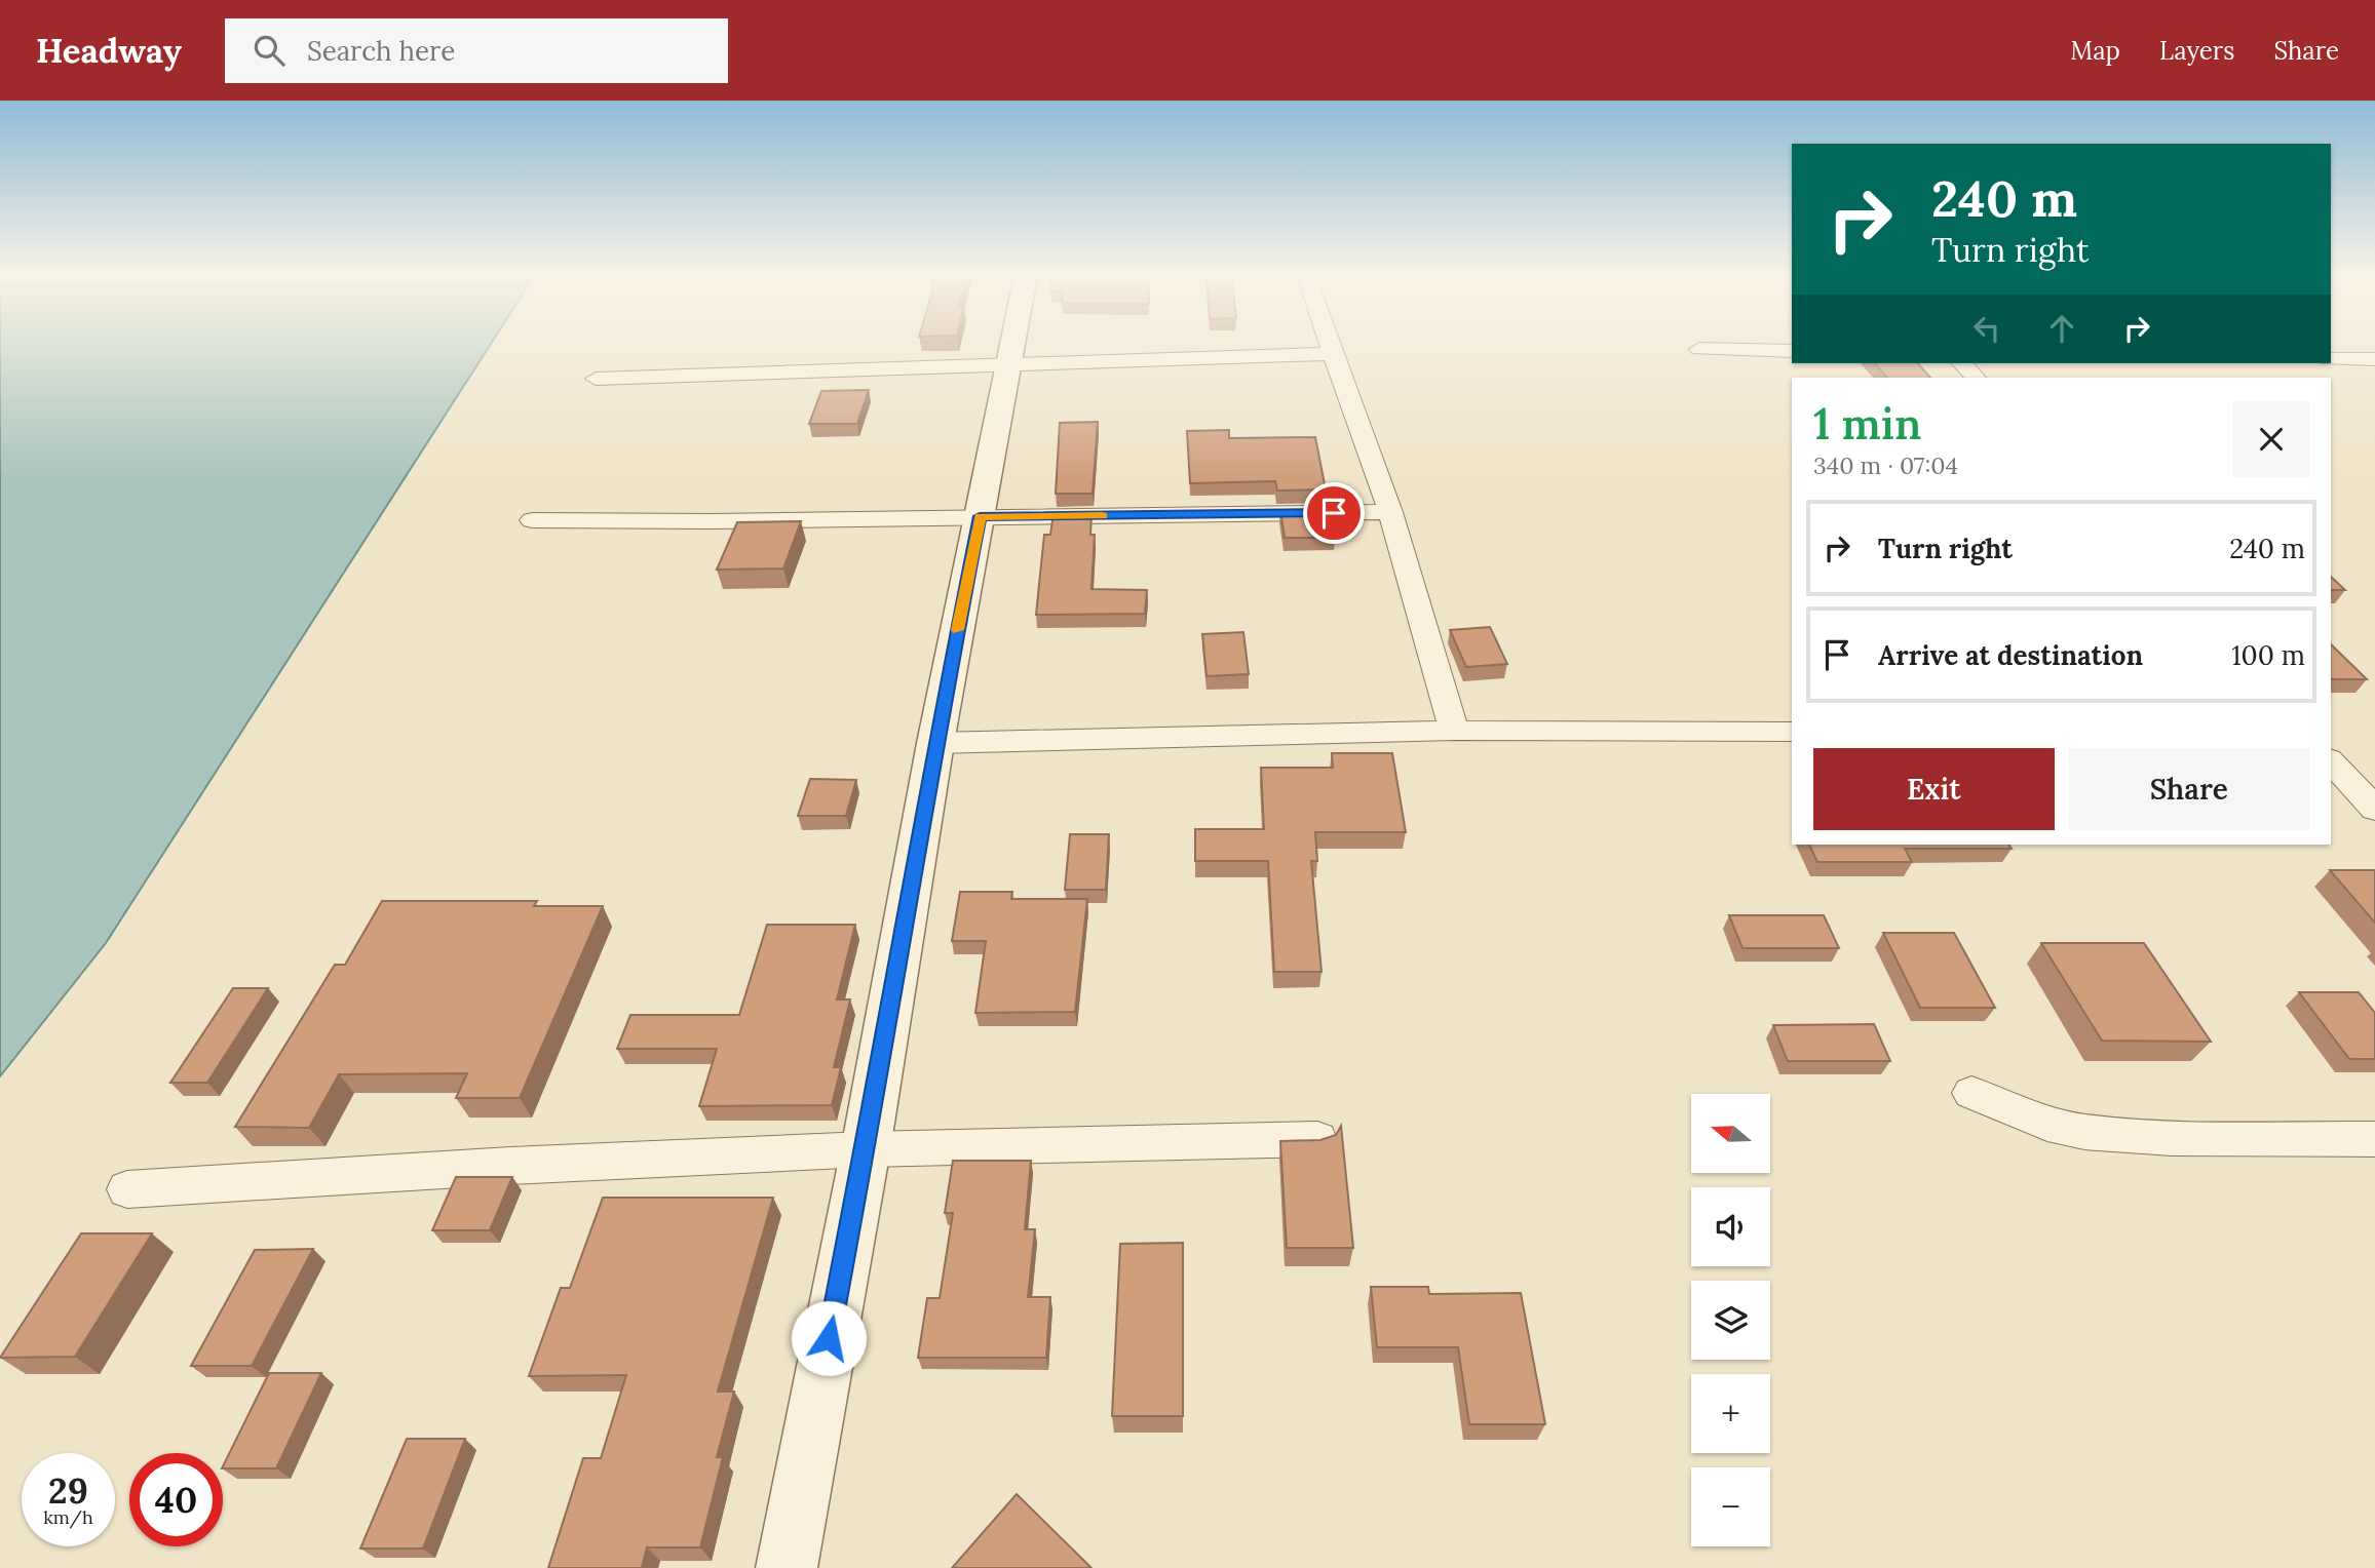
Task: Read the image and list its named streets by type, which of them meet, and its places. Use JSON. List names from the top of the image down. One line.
{"north":"left","page":{"header":"Headway","search":"Search here","nav":["Map","Layers","Share"],"turn":["240 m","Turn right"],"heading":["1 min","340 m · 07:04"],"list":[{"name":"Turn right","value":"240 m"},{"name":"Arrive at destination","value":"100 m"}],"buttons":["Exit","Share"],"map_buttons":["+","−"],"speed":"29 km/h","limit":"40"}}
